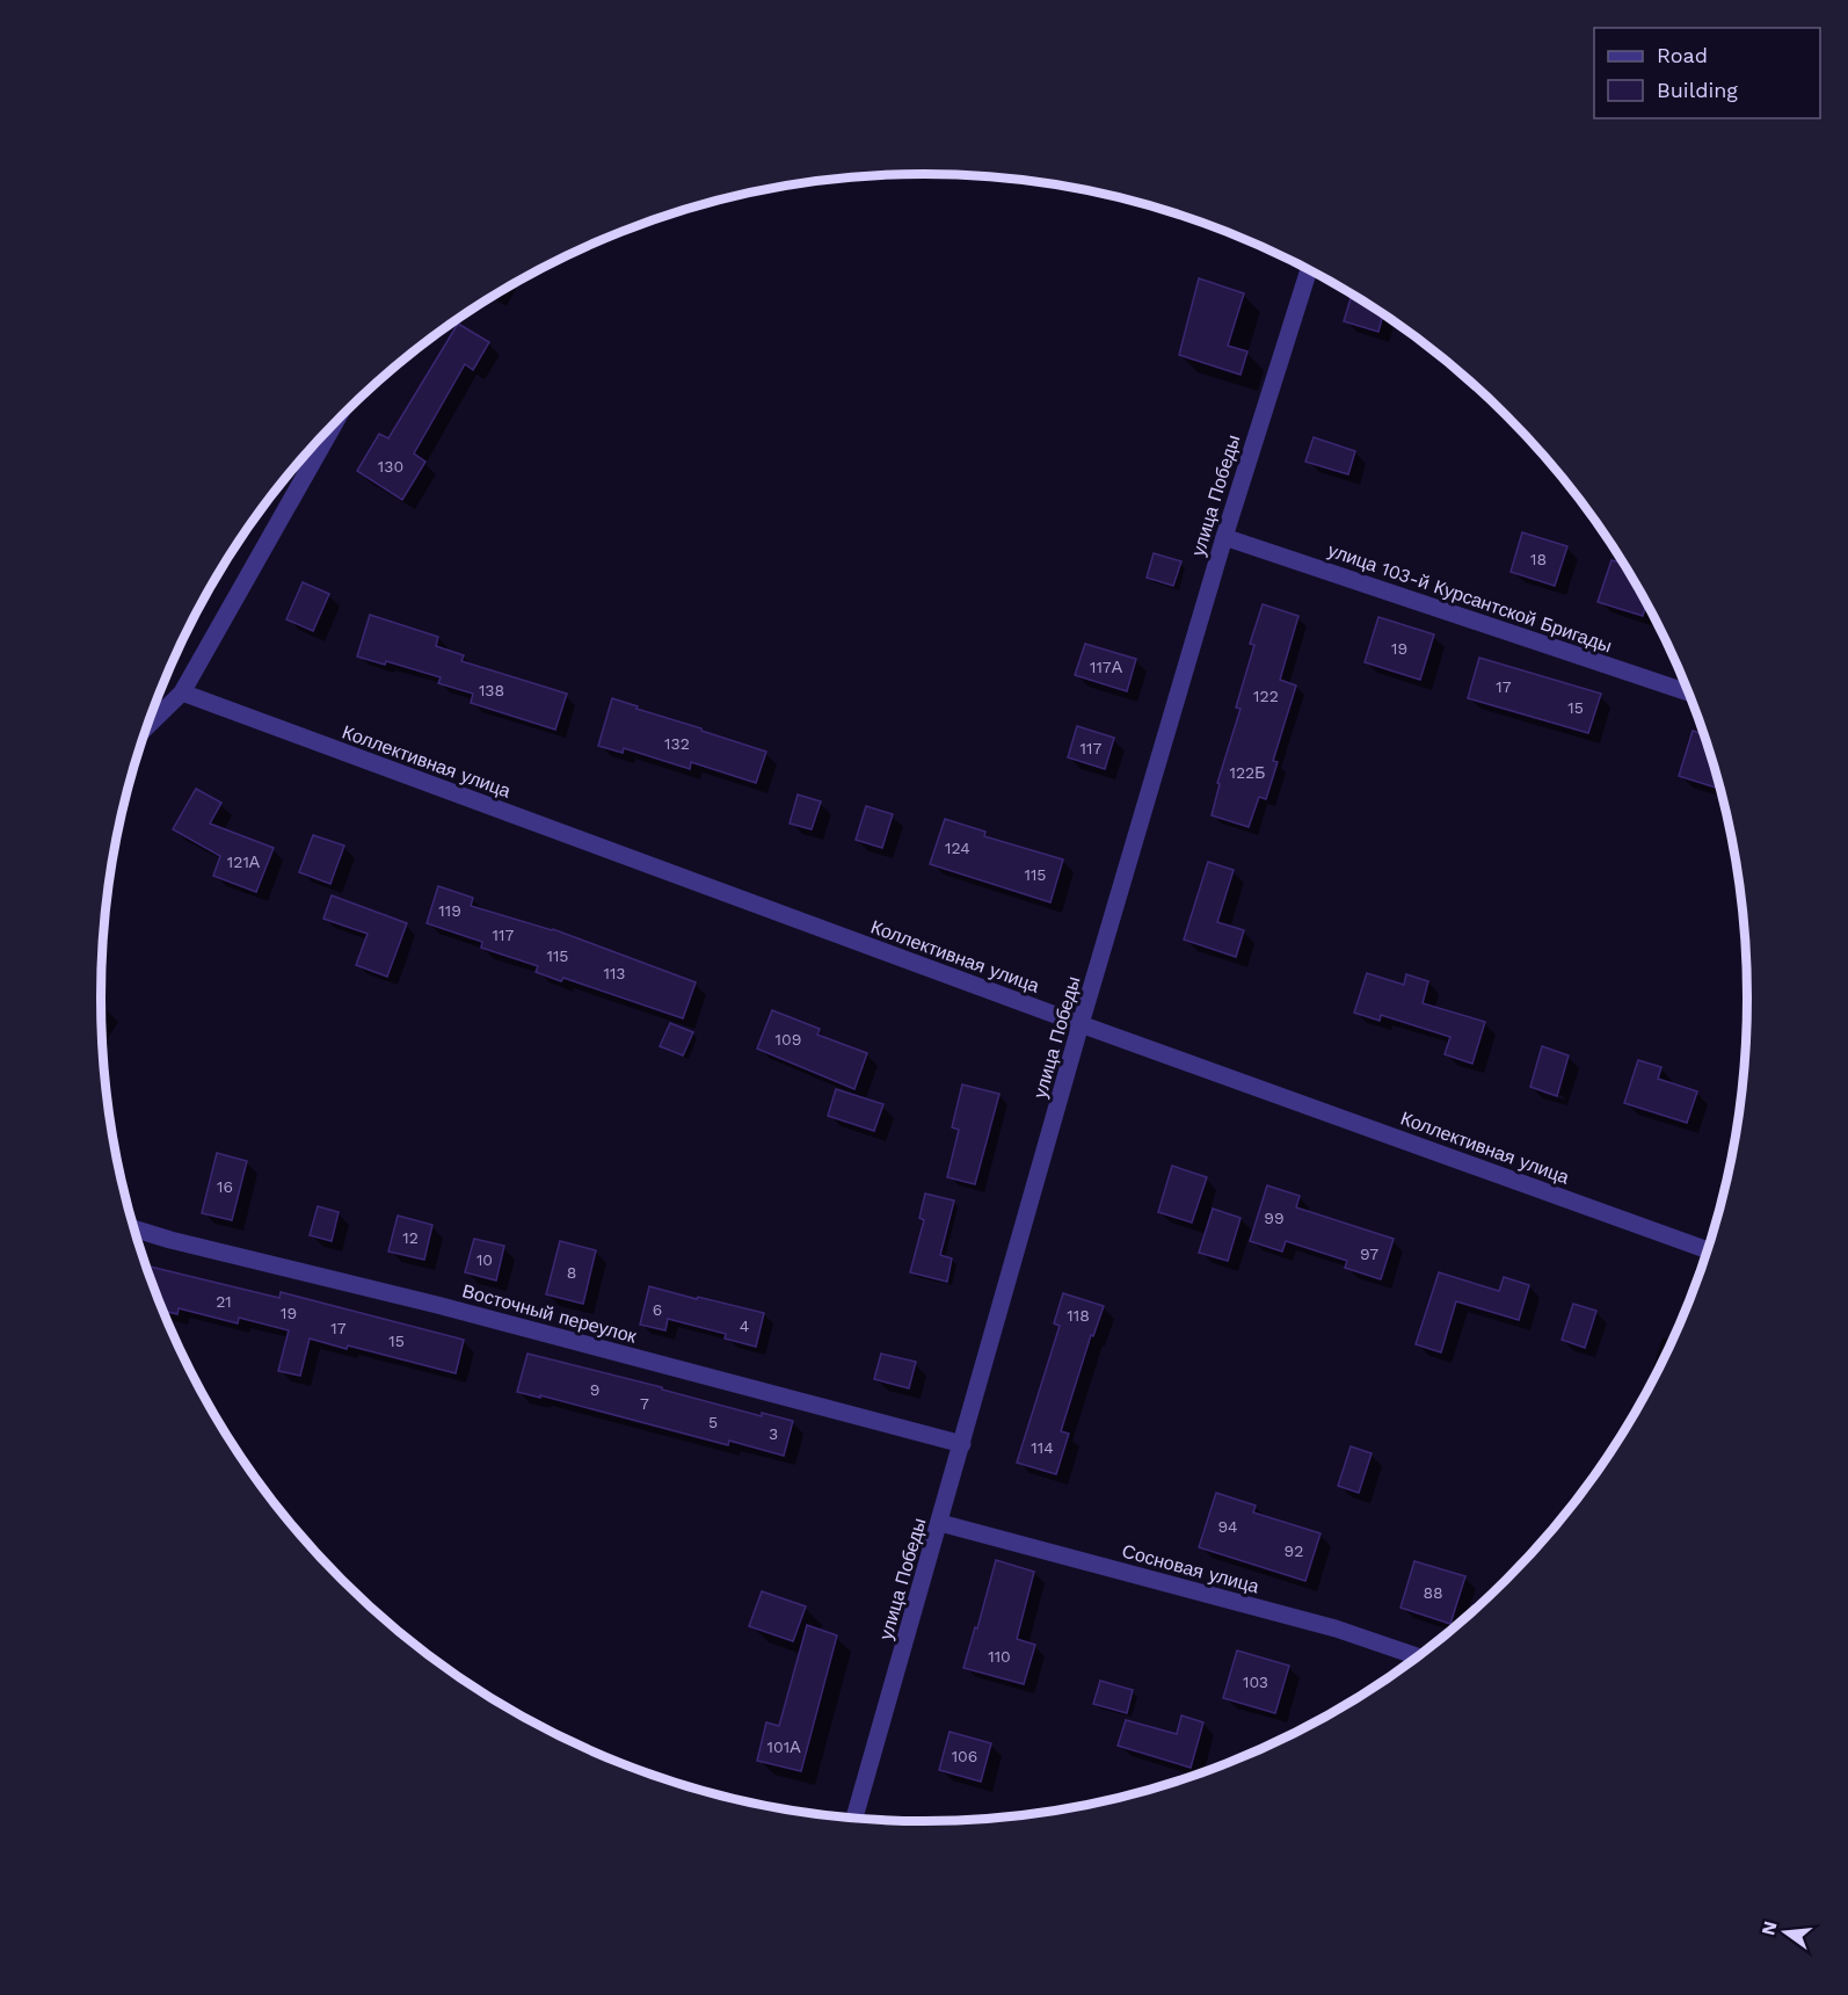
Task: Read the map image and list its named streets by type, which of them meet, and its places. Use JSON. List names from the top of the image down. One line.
{"streets":{"street":["улица Победы","улица 103-й Курсантской Бригады","Коллективная улица","Восточный переулок","Сосновая улица"]},"crossings":[["улица Победы","улица 103-й Курсантской Бригады"],["улица Победы","Коллективная улица"],["улица Победы","Восточный переулок"],["улица Победы","Сосновая улица"]],"house_numbers":["130","18","19","117А","17","138","122","15","132","117","122Б","124","121А","115","119","117","115","113","109","16","99","12","97","10","8","21","6","19","118","4","17","15","9","7","5","3","114","94","92","88","110","103","101А","106"],"legend":["Road","Building"],"north":"left"}
